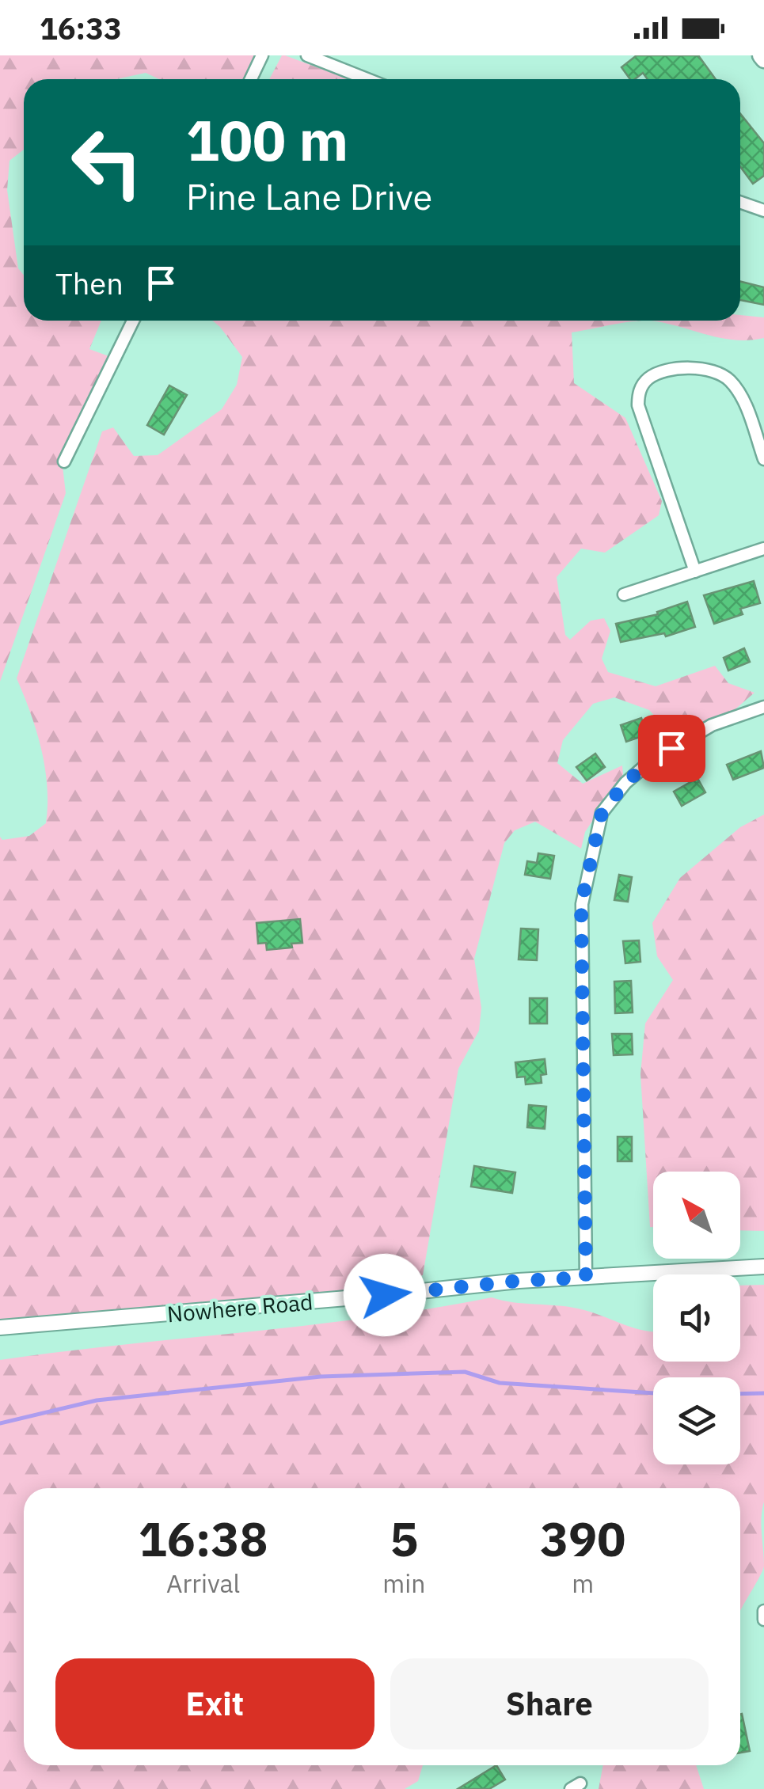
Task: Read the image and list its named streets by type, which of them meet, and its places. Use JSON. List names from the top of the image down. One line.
{"streets":{"street":["Nowhere Road"]},"north":"top left","page":{"status":"16:33","turn":["100 m","Pine Lane Drive"],"then":"Then","eta":["16:38","Arrival","5","min","390","m"],"buttons":["Exit","Share"]}}
